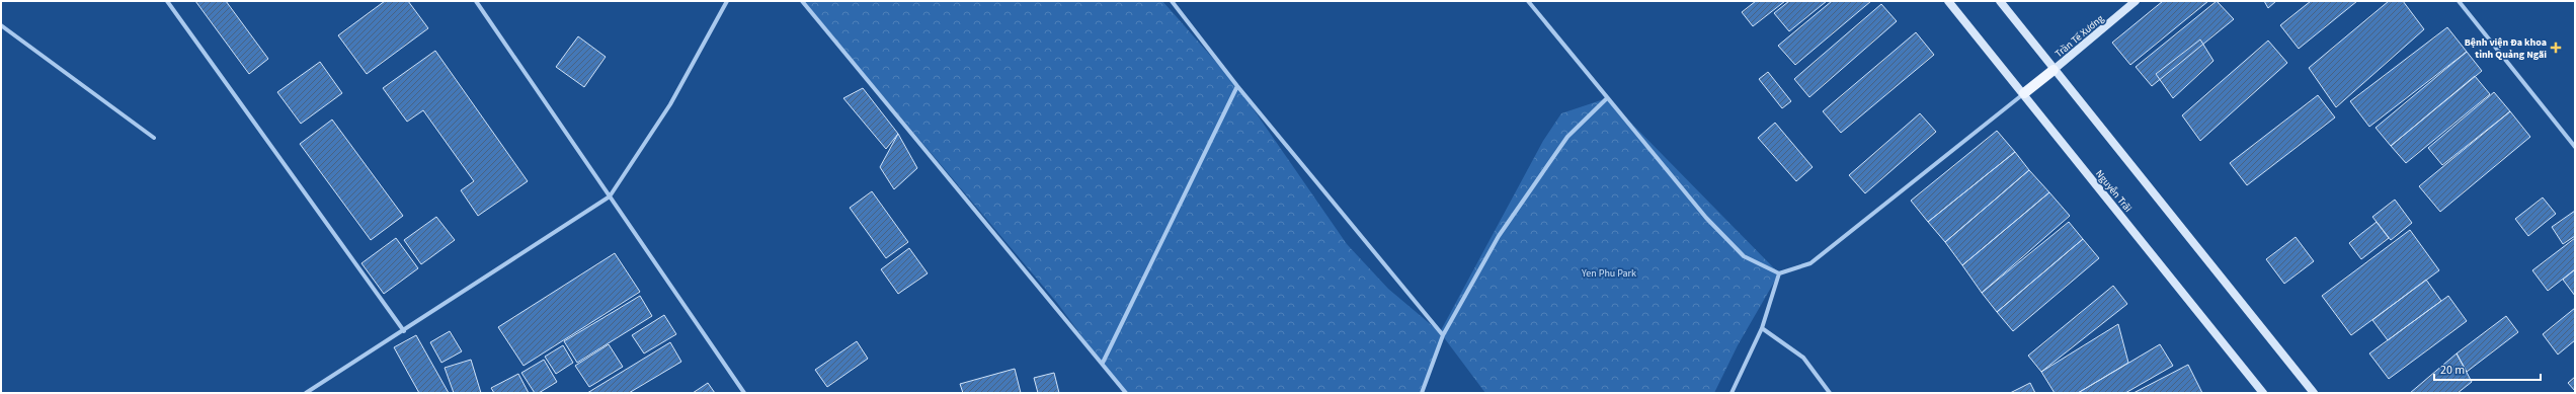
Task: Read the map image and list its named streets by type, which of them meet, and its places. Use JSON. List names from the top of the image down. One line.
{"streets":{"main road":["Trần Tế Xương","Nguyễn Trãi"]},"parks":["Yen Phu Park"],"places":{"health":["Bệnh viện Đa khoa tỉnh Quảng Ngãi"]},"scale_bar":"20 m"}
